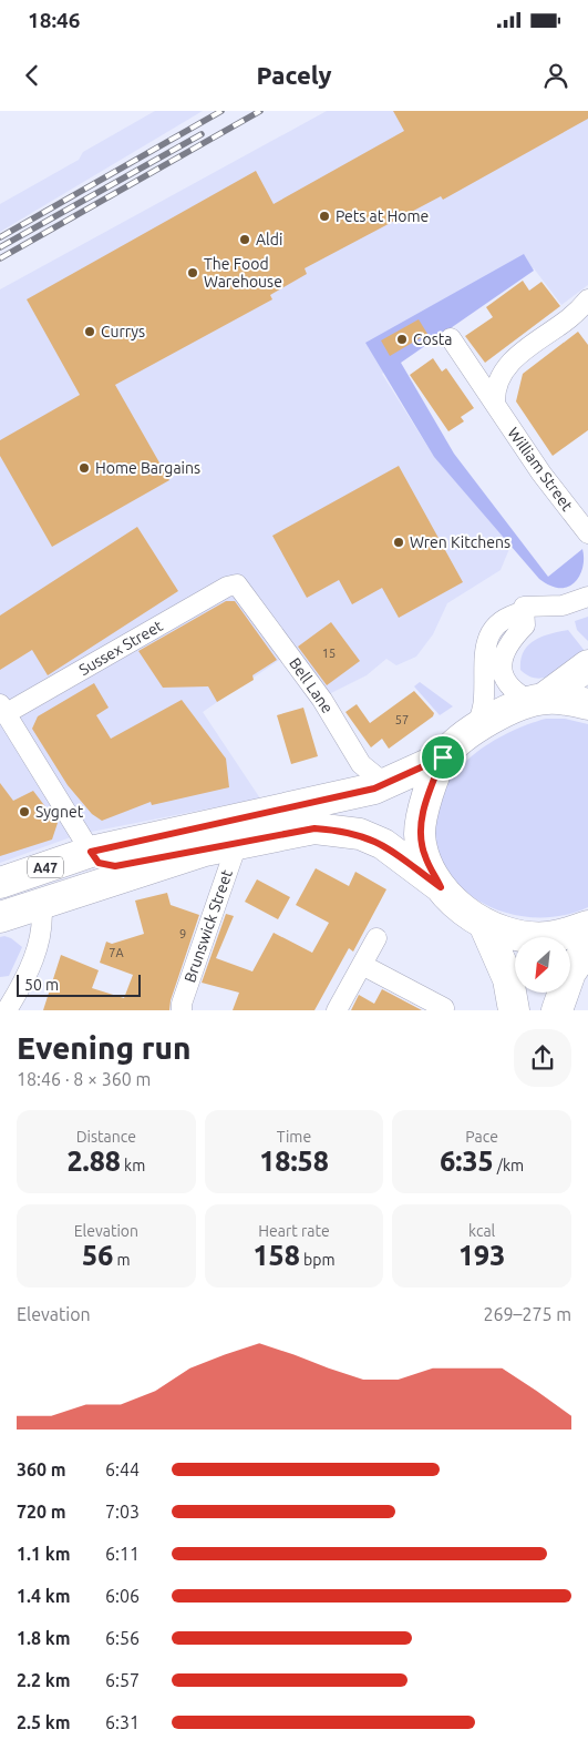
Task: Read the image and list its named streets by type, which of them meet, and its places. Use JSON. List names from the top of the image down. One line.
{"streets":{"main road":["A47"],"street":["William Street","Sussex Street","Bell Lane","Brunswick Street"]},"crossings":[["Sussex Street","Bell Lane"],["Bell Lane","A47"],["A47","Brunswick Street"]],"places":["Pets at Home","Aldi","The Food Warehouse","Currys","Costa","Home Bargains","Wren Kitchens","Sygnet"],"house_numbers":["15","57","9","7A"],"scale_bar":"50 m","north":"bottom left","page":{"status":"18:46","header":"Pacely","scale":"50 m","heading":["Evening run","18:46 · 8 × 360 m"],"stats":[["Distance","2.88 km"],["Time","18:58"],["Pace","6:35 /km"],["Elevation","56 m"],["Heart rate","158 bpm"],["kcal","193"]],"chart":["Elevation","269–275 m"],"list":[{"name":"360 m","note":"6:44"},{"name":"720 m","note":"7:03"},{"name":"1.1 km","note":"6:11"},{"name":"1.4 km","note":"6:06"},{"name":"1.8 km","note":"6:56"},{"name":"2.2 km","note":"6:57"},{"name":"2.5 km","note":"6:31"}]}}
